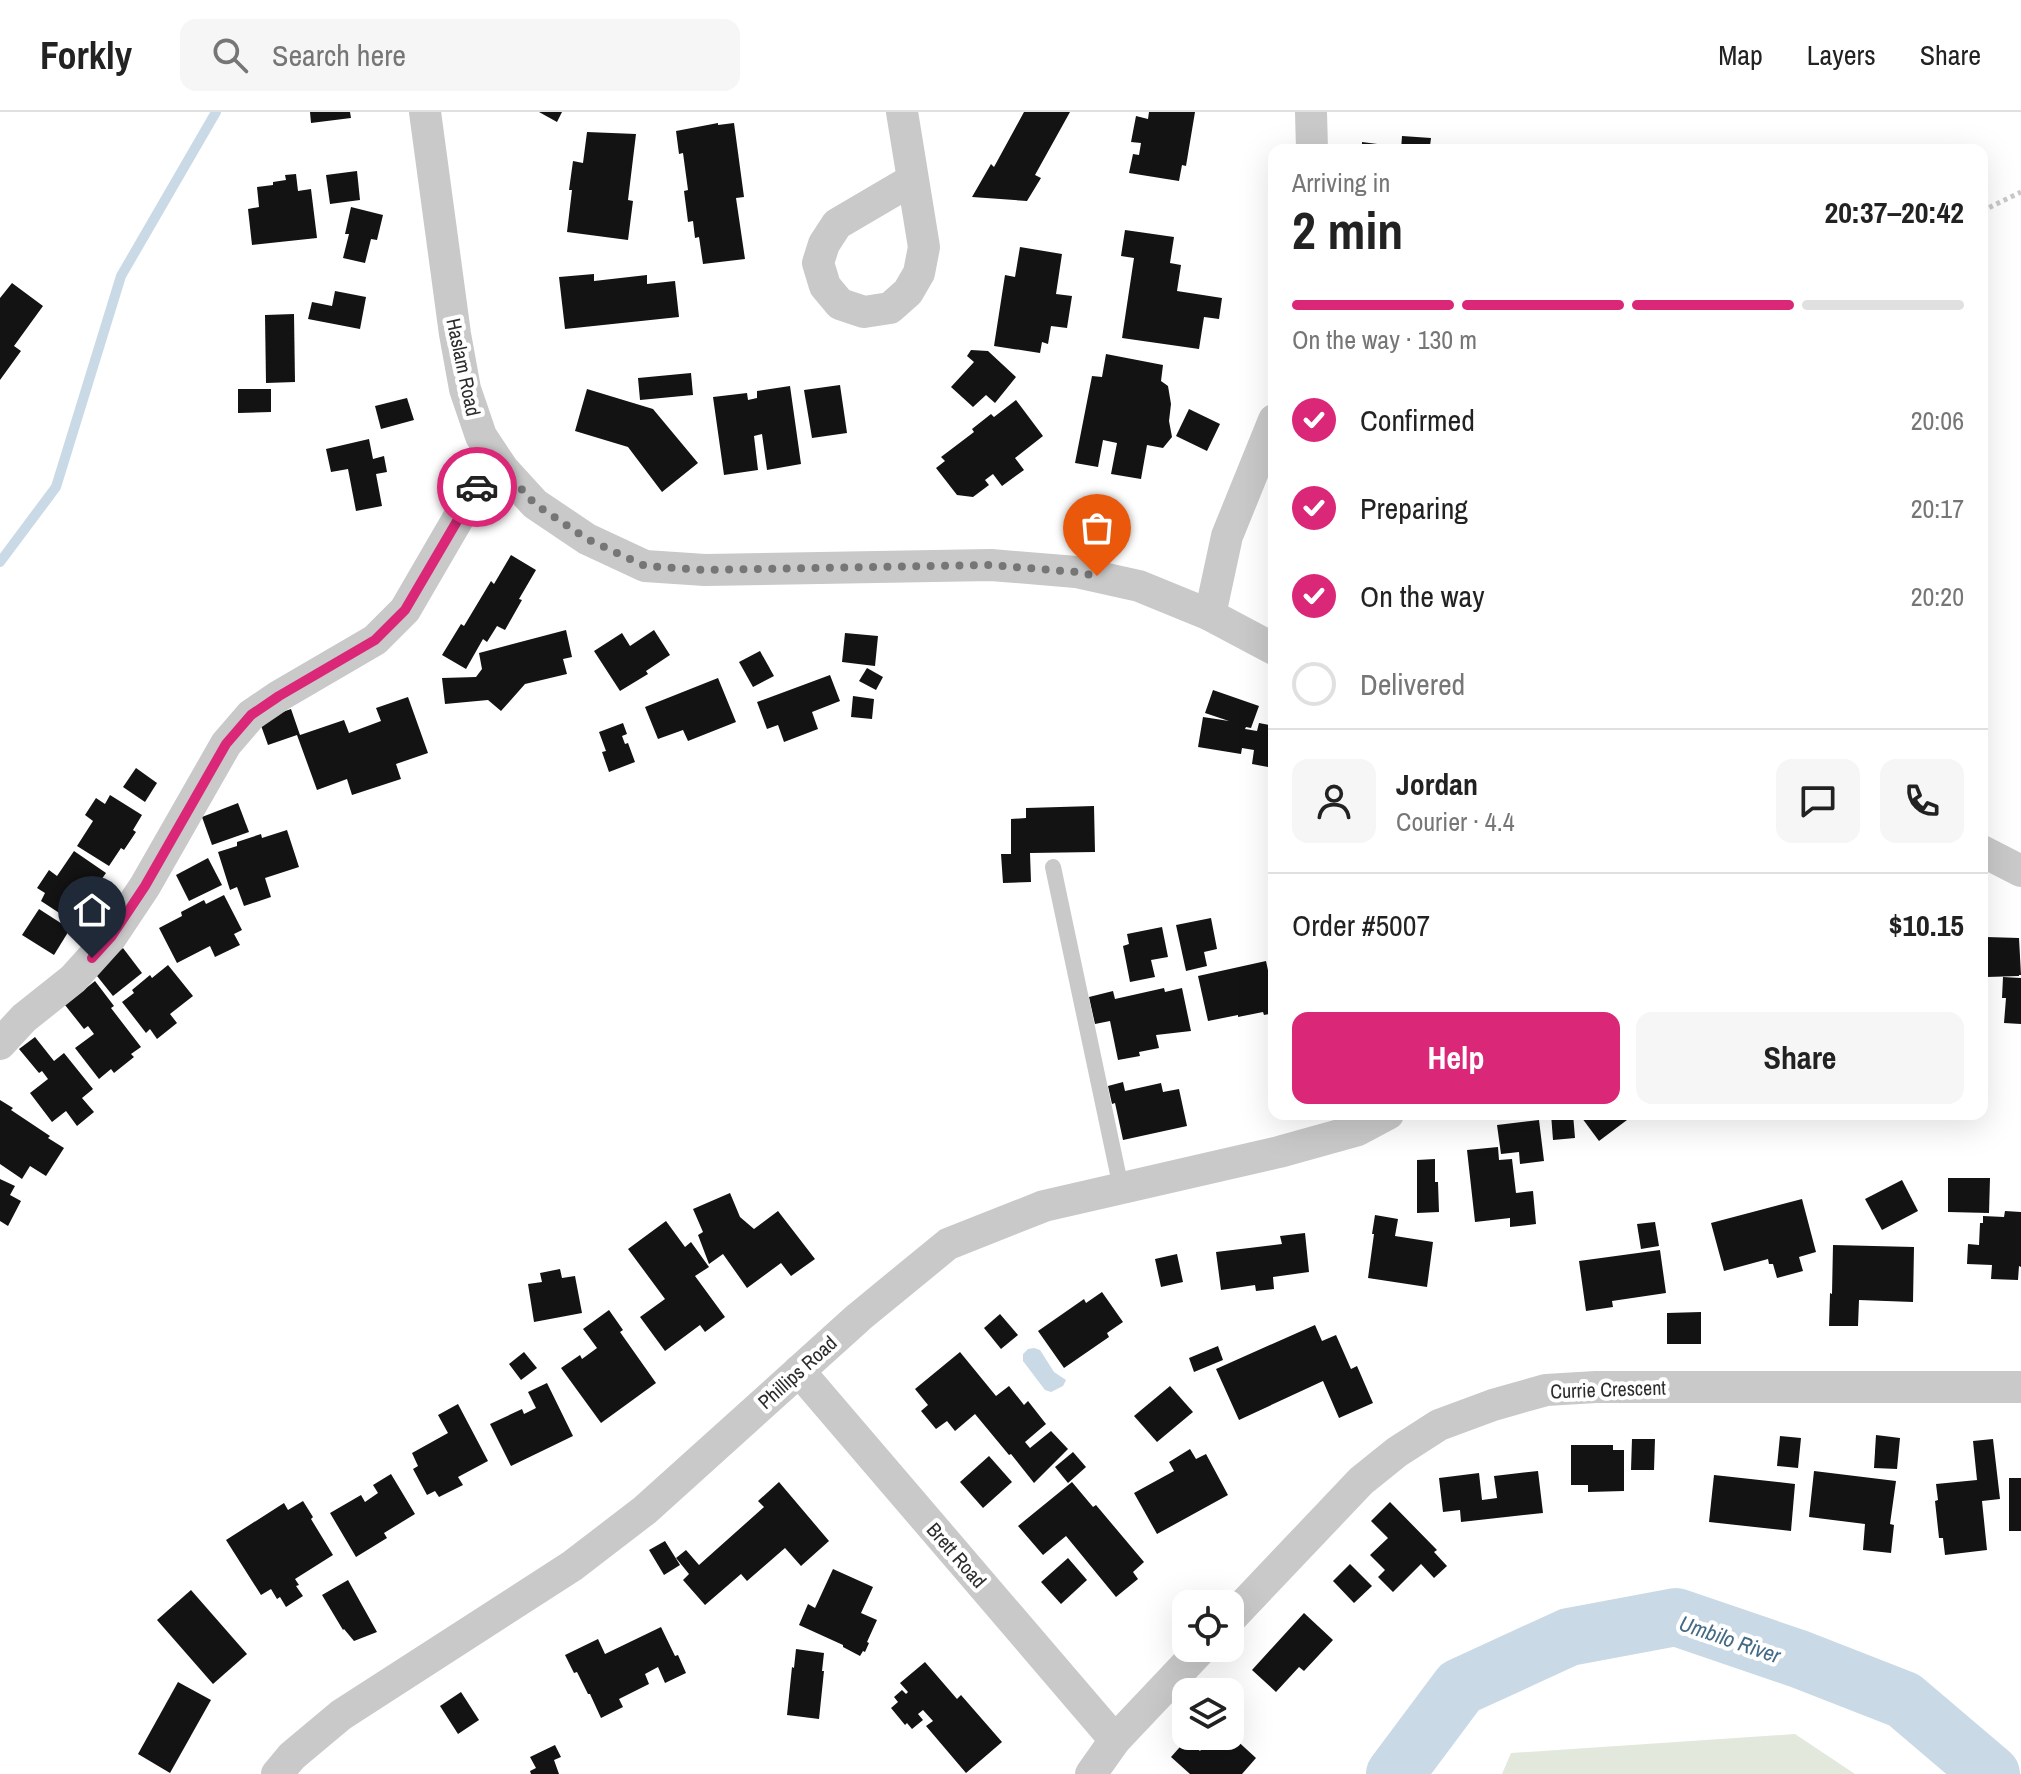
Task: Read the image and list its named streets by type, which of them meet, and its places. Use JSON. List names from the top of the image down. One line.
{"streets":{"street":["Haslam Road","Phillips Road","Currie Crescent","Brett Road"]},"crossings":[["Phillips Road","Brett Road"]],"water":["Umbilo River"],"page":{"header":"Forkly","search":"Search here","nav":["Map","Layers","Share"],"heading":["2 min","Arriving in","20:37–20:42"],"panel":["Jordan","Courier · 4.4","Order #5007","$10.15"],"bar":"On the way · 130 m","list":[["Confirmed","20:06"],["Preparing","20:17"],["On the way","20:20"],"Delivered"],"buttons":["Help","Share"]}}
